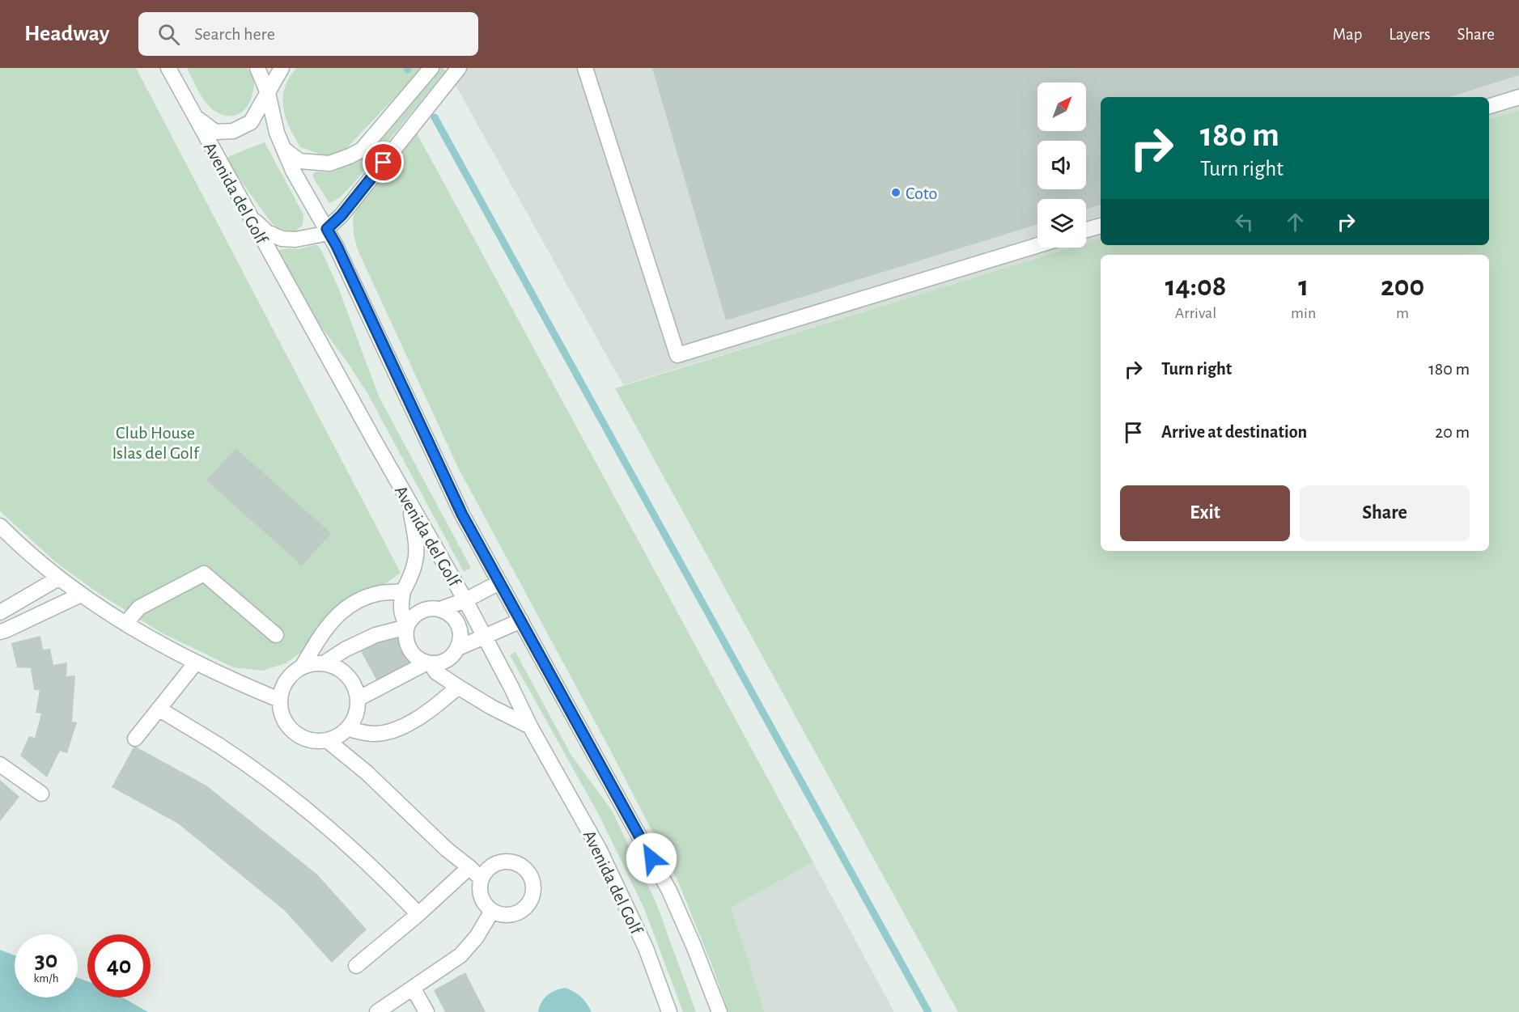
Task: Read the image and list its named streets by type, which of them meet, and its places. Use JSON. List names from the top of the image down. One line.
{"streets":{"street":["Avenida del Golf"]},"parks":["Club House Islas del Golf"],"places":["Coto"],"north":"top right","page":{"header":"Headway","search":"Search here","nav":["Map","Layers","Share"],"turn":["180 m","Turn right"],"eta":["14:08","Arrival","1","min","200","m"],"list":[{"name":"Turn right","value":"180 m"},{"name":"Arrive at destination","value":"20 m"}],"buttons":["Exit","Share"],"speed":"30 km/h","limit":"40"}}
